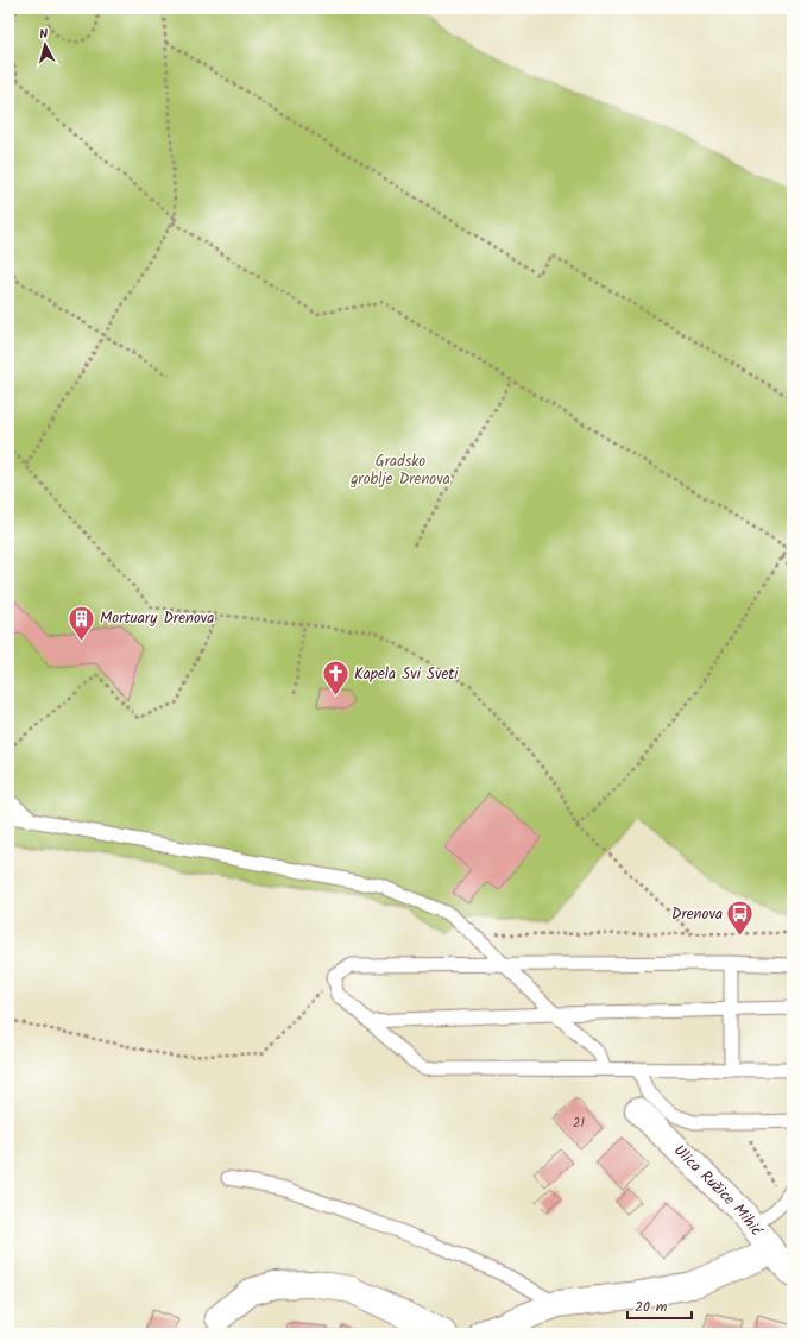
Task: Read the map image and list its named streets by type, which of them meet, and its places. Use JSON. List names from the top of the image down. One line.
{"streets":{"street":["Ulica Ružice Mihić"]},"parks":["Gradsko groblje Drenova"],"places":{"building":["Mortuary Drenova"],"church":["Kapela Svi Sveti"],"bus stop":["Drenova"]},"house_numbers":["21"],"scale_bar":"20 m","north":"top"}
